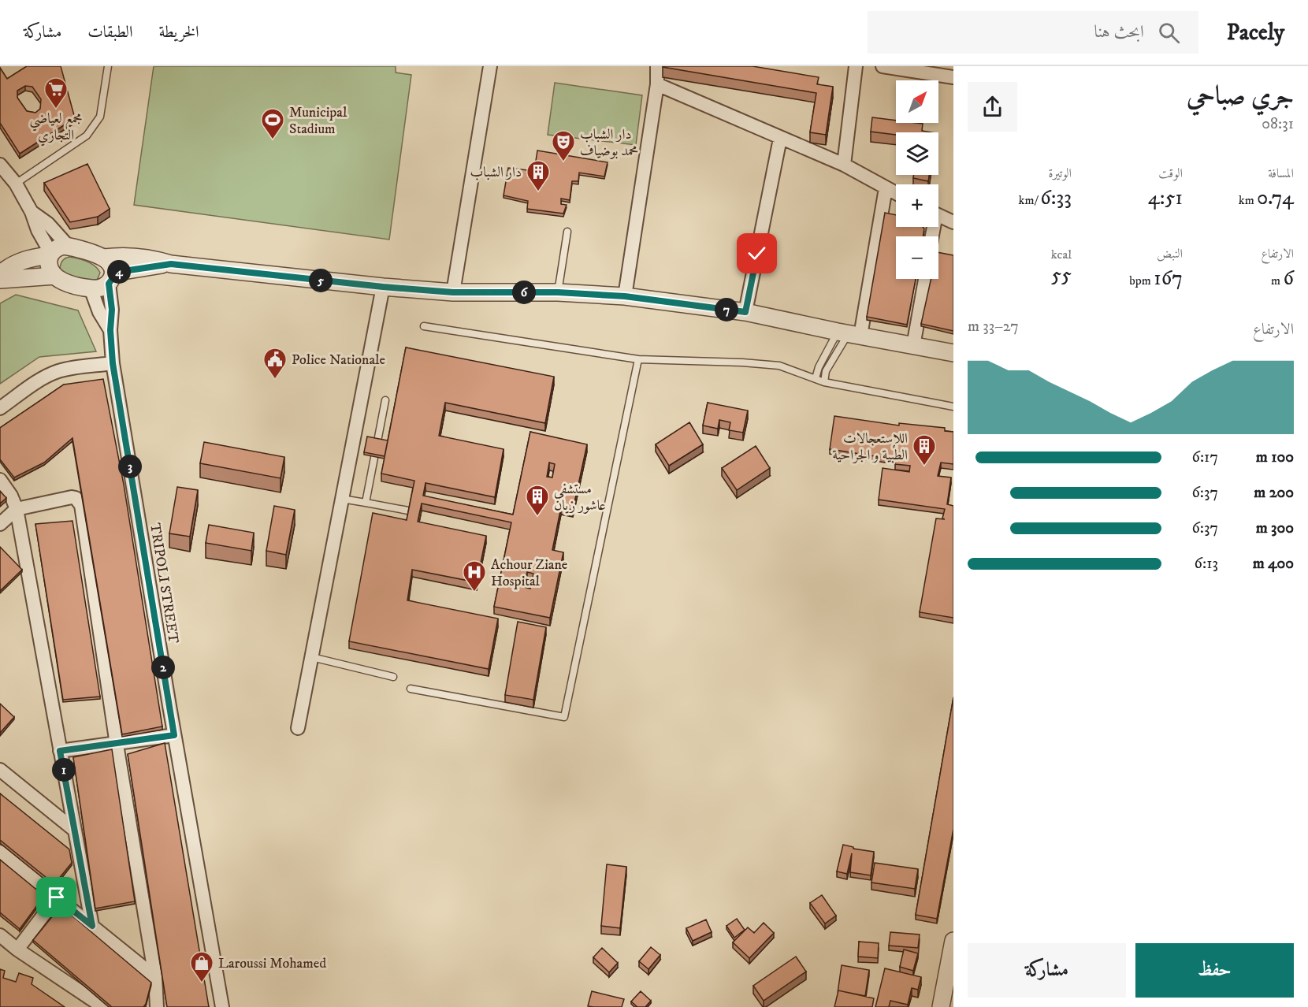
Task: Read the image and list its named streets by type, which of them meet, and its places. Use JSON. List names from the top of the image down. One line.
{"streets":{"street":["TRIPOLI STREET"]},"places":{"supermarket":["مجمع لعياضي التجاري"],"sports":["Municipal Stadium"],"theatre":["دار الشباب محمد بوضياف"],"building":["دار الشباب","اللإستعجالات الطبية و الجراحية","مستشفى عاشور زيان"],"public building":["Police Nationale"],"hospital":["Achour Ziane Hospital"],"shop":["Laroussi Mohamed"]},"north":"top right","page":{"header":"Pacely","search":"ابحث هنا","nav":["الخريطة","الطبقات","مشاركة"],"heading":["جري صباحي","08:31"],"map_buttons":["+","−"],"stats":[["المسافة","0.74 km"],["الوقت","4:51"],["الوتيرة","6:33 /km"],["الارتفاع","6 m"],["النبض","167 bpm"],["kcal","55"]],"pins":["4","5","6","7","3","2","1"],"chart":["الارتفاع","27–33 m"],"list":[{"name":"100 m","note":"6:17"},{"name":"200 m","note":"6:37"},{"name":"300 m","note":"6:37"},{"name":"400 m","note":"6:13"}],"buttons":["حفظ","مشاركة"]}}
